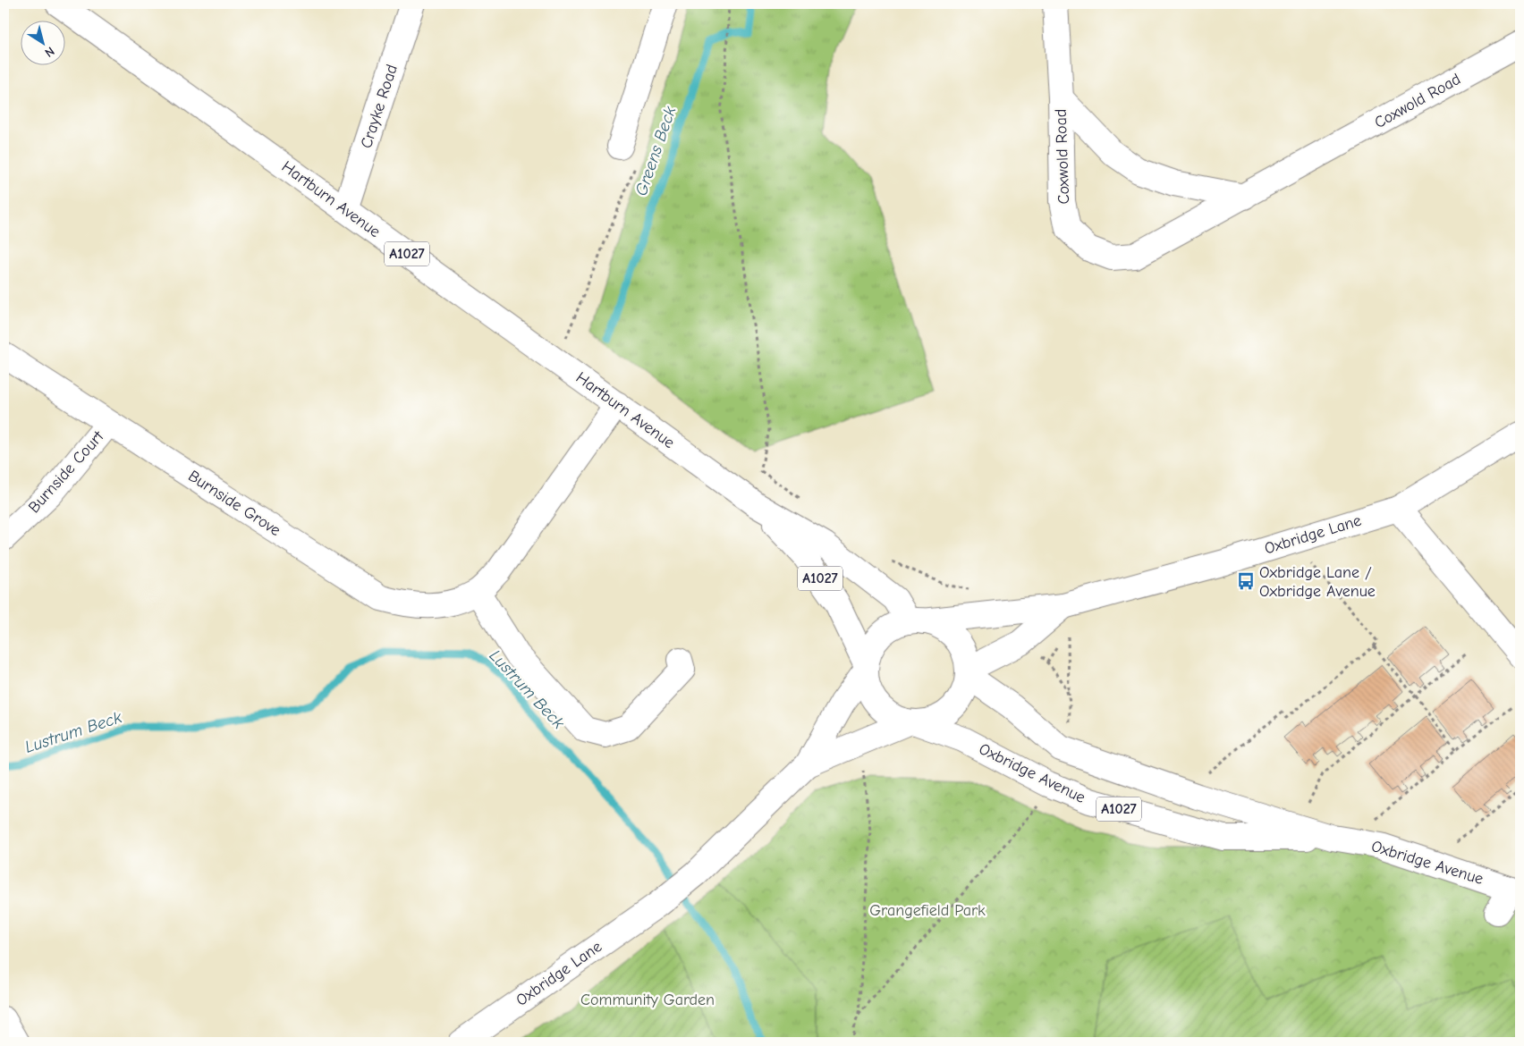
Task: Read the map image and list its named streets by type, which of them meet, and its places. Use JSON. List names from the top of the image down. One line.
{"streets":{"street":["Coxwold Road","Crayke Road","Hartburn Avenue","A1027","Burnside Court","Burnside Grove","Oxbridge Lane","Oxbridge Avenue"]},"crossings":[["Crayke Road","Hartburn Avenue"],["Hartburn Avenue","A1027"],["Hartburn Avenue","Burnside Grove"],["Hartburn Avenue","Oxbridge Lane"],["Hartburn Avenue","Oxbridge Avenue"],["A1027","Oxbridge Lane"],["A1027","Oxbridge Avenue"],["Burnside Court","Burnside Grove"],["Oxbridge Lane","Oxbridge Avenue"]],"water":["Greens Beck","Lustrum Beck"],"parks":["Grangefield Park","Community Garden"],"places":{"bus stop":["Oxbridge Lane / Oxbridge Avenue"]},"north":"bottom right"}
